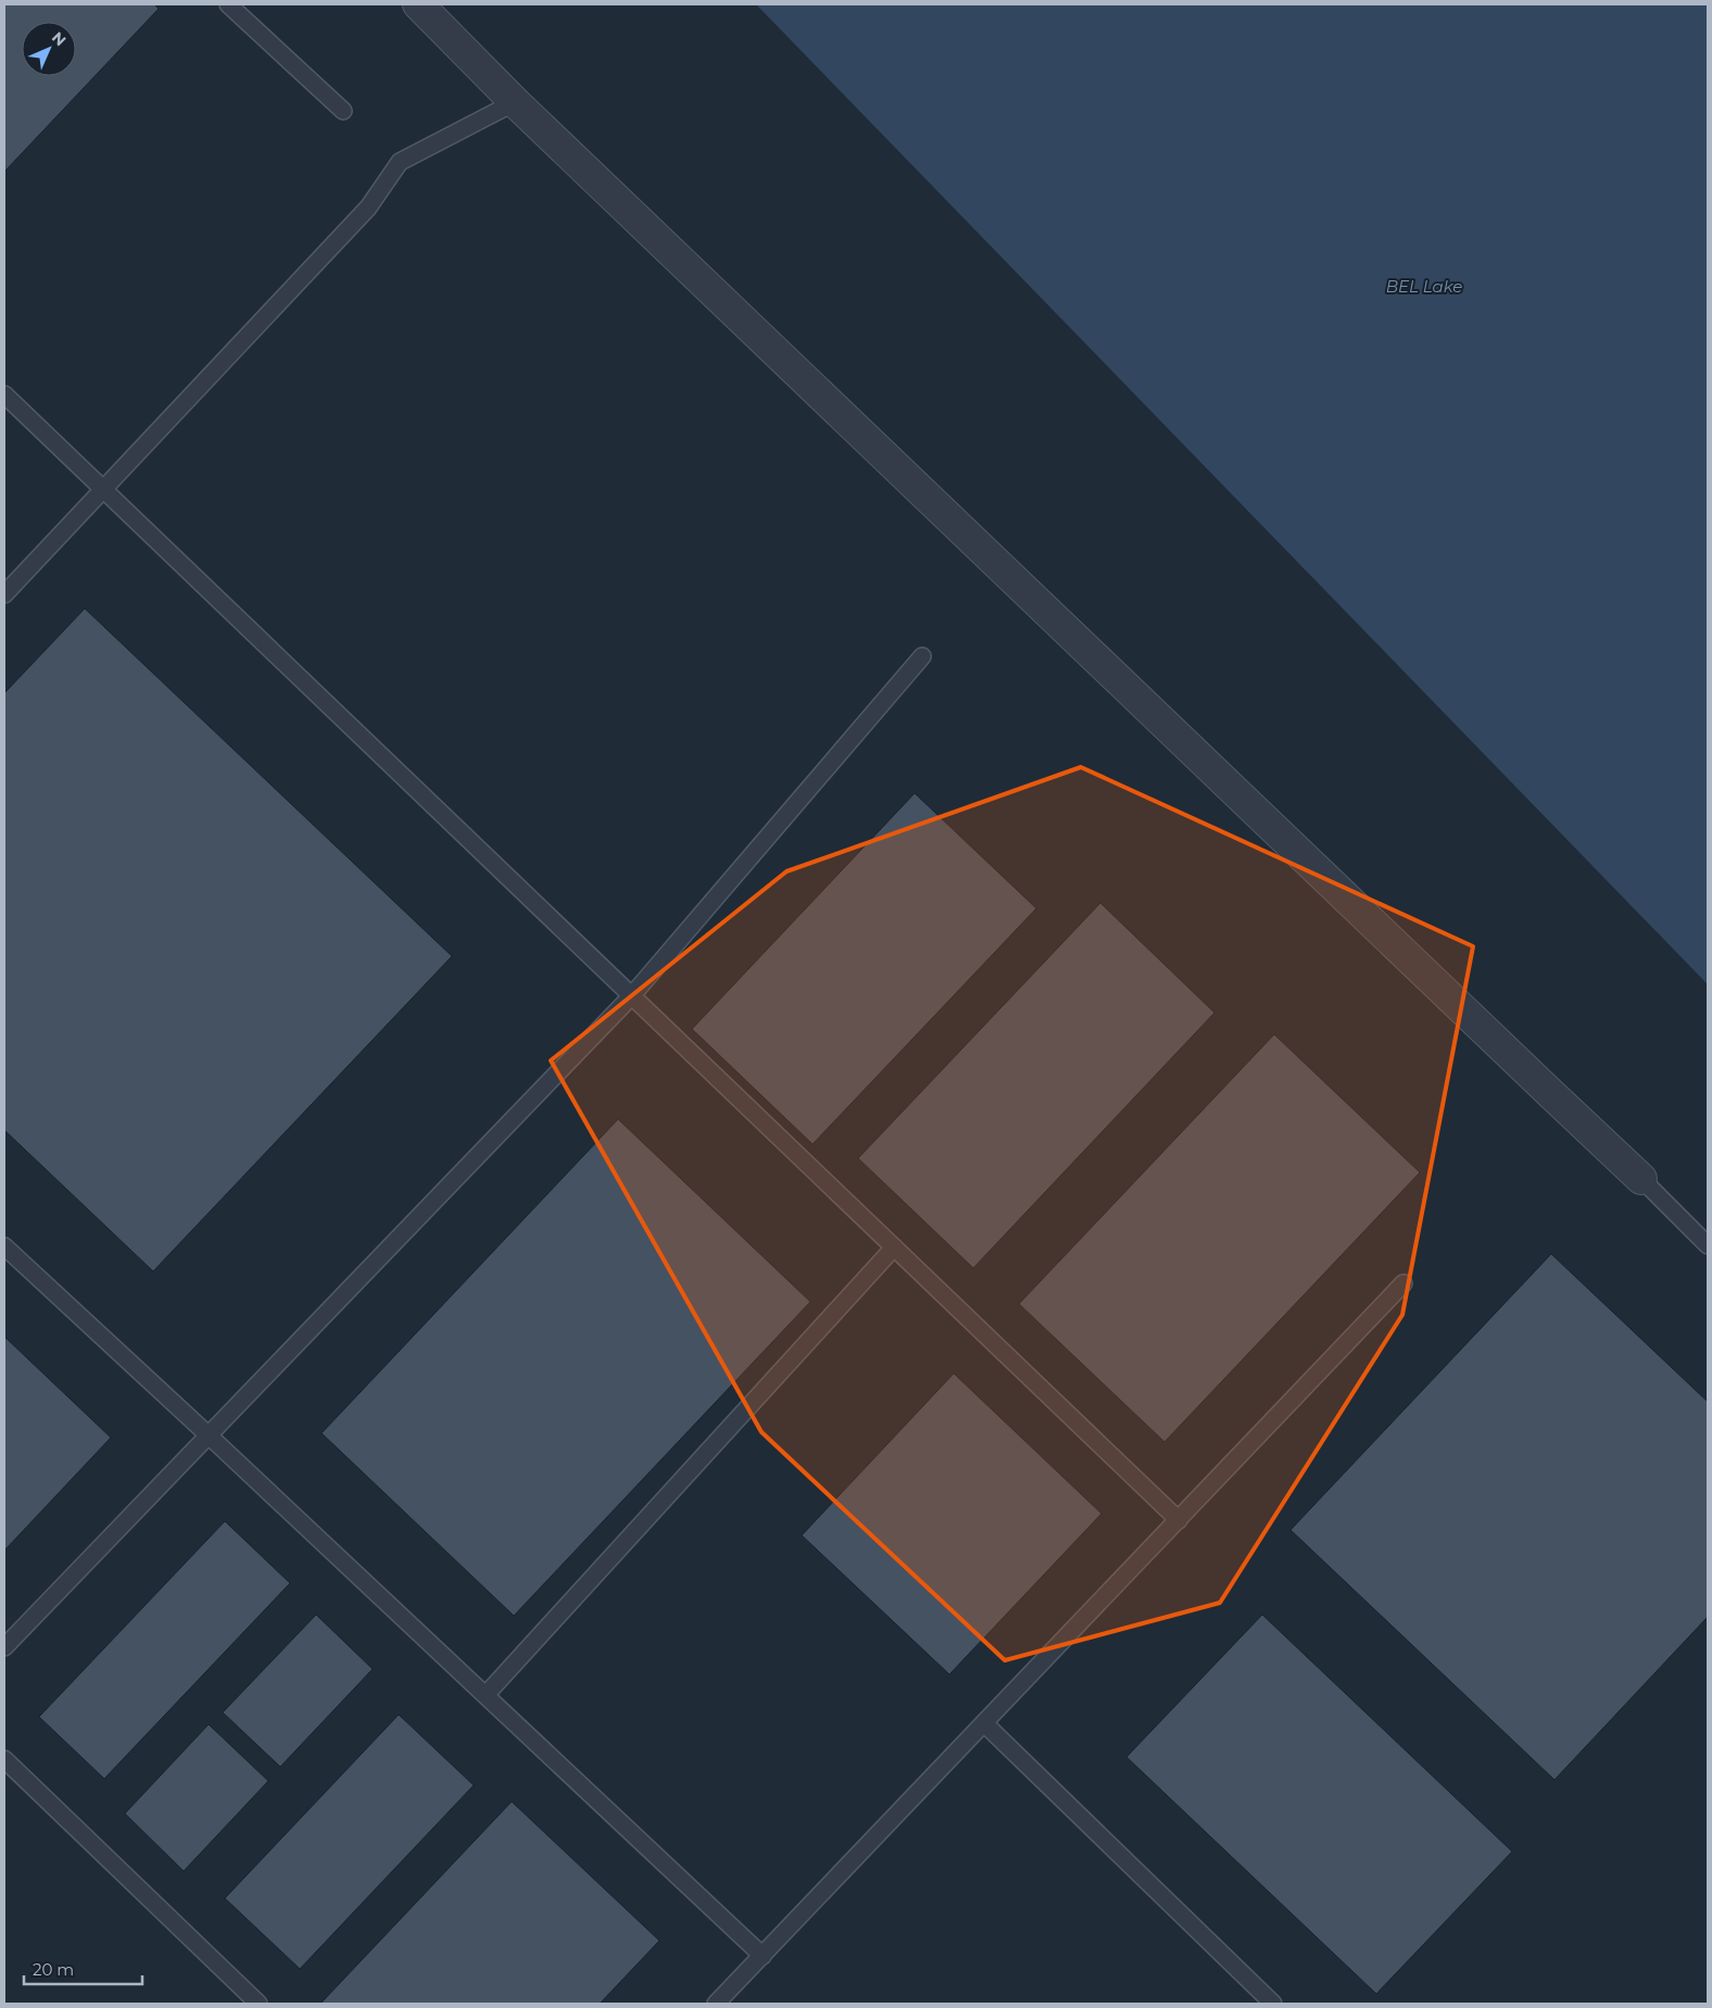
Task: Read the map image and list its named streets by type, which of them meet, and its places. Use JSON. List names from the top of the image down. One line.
{"water":["BEL Lake"],"scale_bar":"20 m","north":"top right"}
